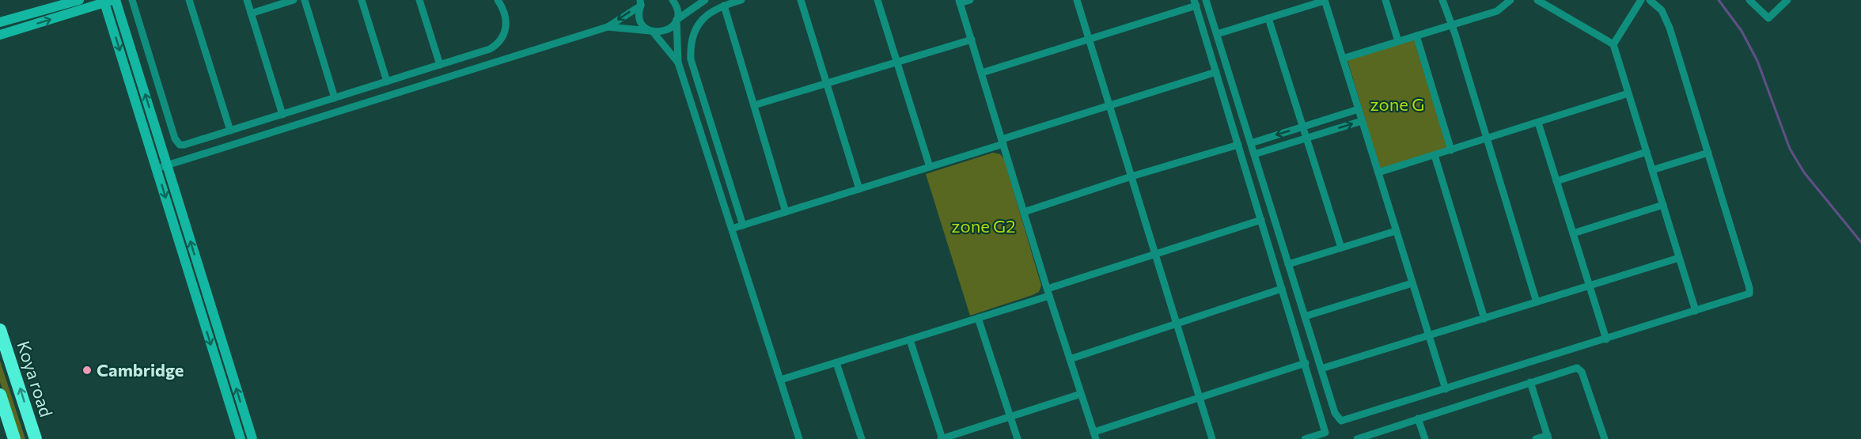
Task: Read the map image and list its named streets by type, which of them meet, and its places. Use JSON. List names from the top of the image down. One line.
{"streets":{"highway":["Koya road"]},"parks":["zone G","zone G2"],"places":["Cambridge"]}
